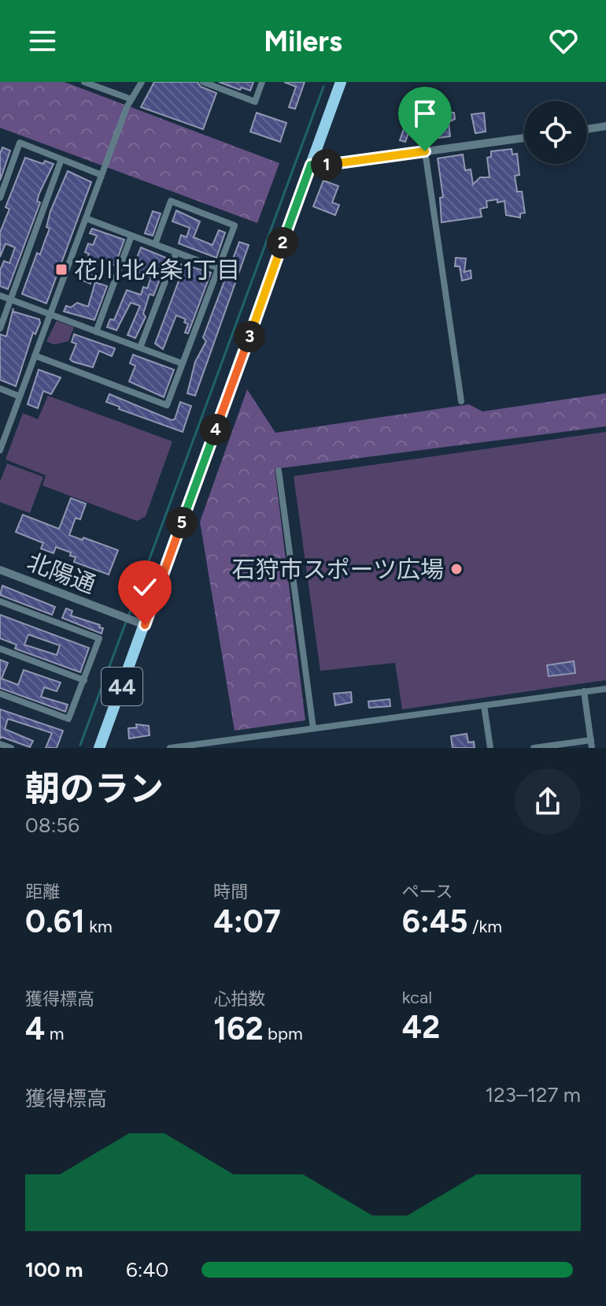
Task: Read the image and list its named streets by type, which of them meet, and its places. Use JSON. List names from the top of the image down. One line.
{"streets":{"main road":["44"],"street":["北陽通"]},"crossings":[["北陽通","44"]],"places":{"transit":["花川北4条1丁目"],"other":["石狩市スポーツ広場"]},"page":{"header":"Milers","pins":["1","2","3","4","5"],"heading":["朝のラン","08:56"],"stats":[["距離","0.61 km"],["時間","4:07"],["ペース","6:45 /km"],["獲得標高","4 m"],["心拍数","162 bpm"],["kcal","42"]],"chart":["獲得標高","123–127 m"],"list":[{"name":"100 m","note":"6:40"}]}}
